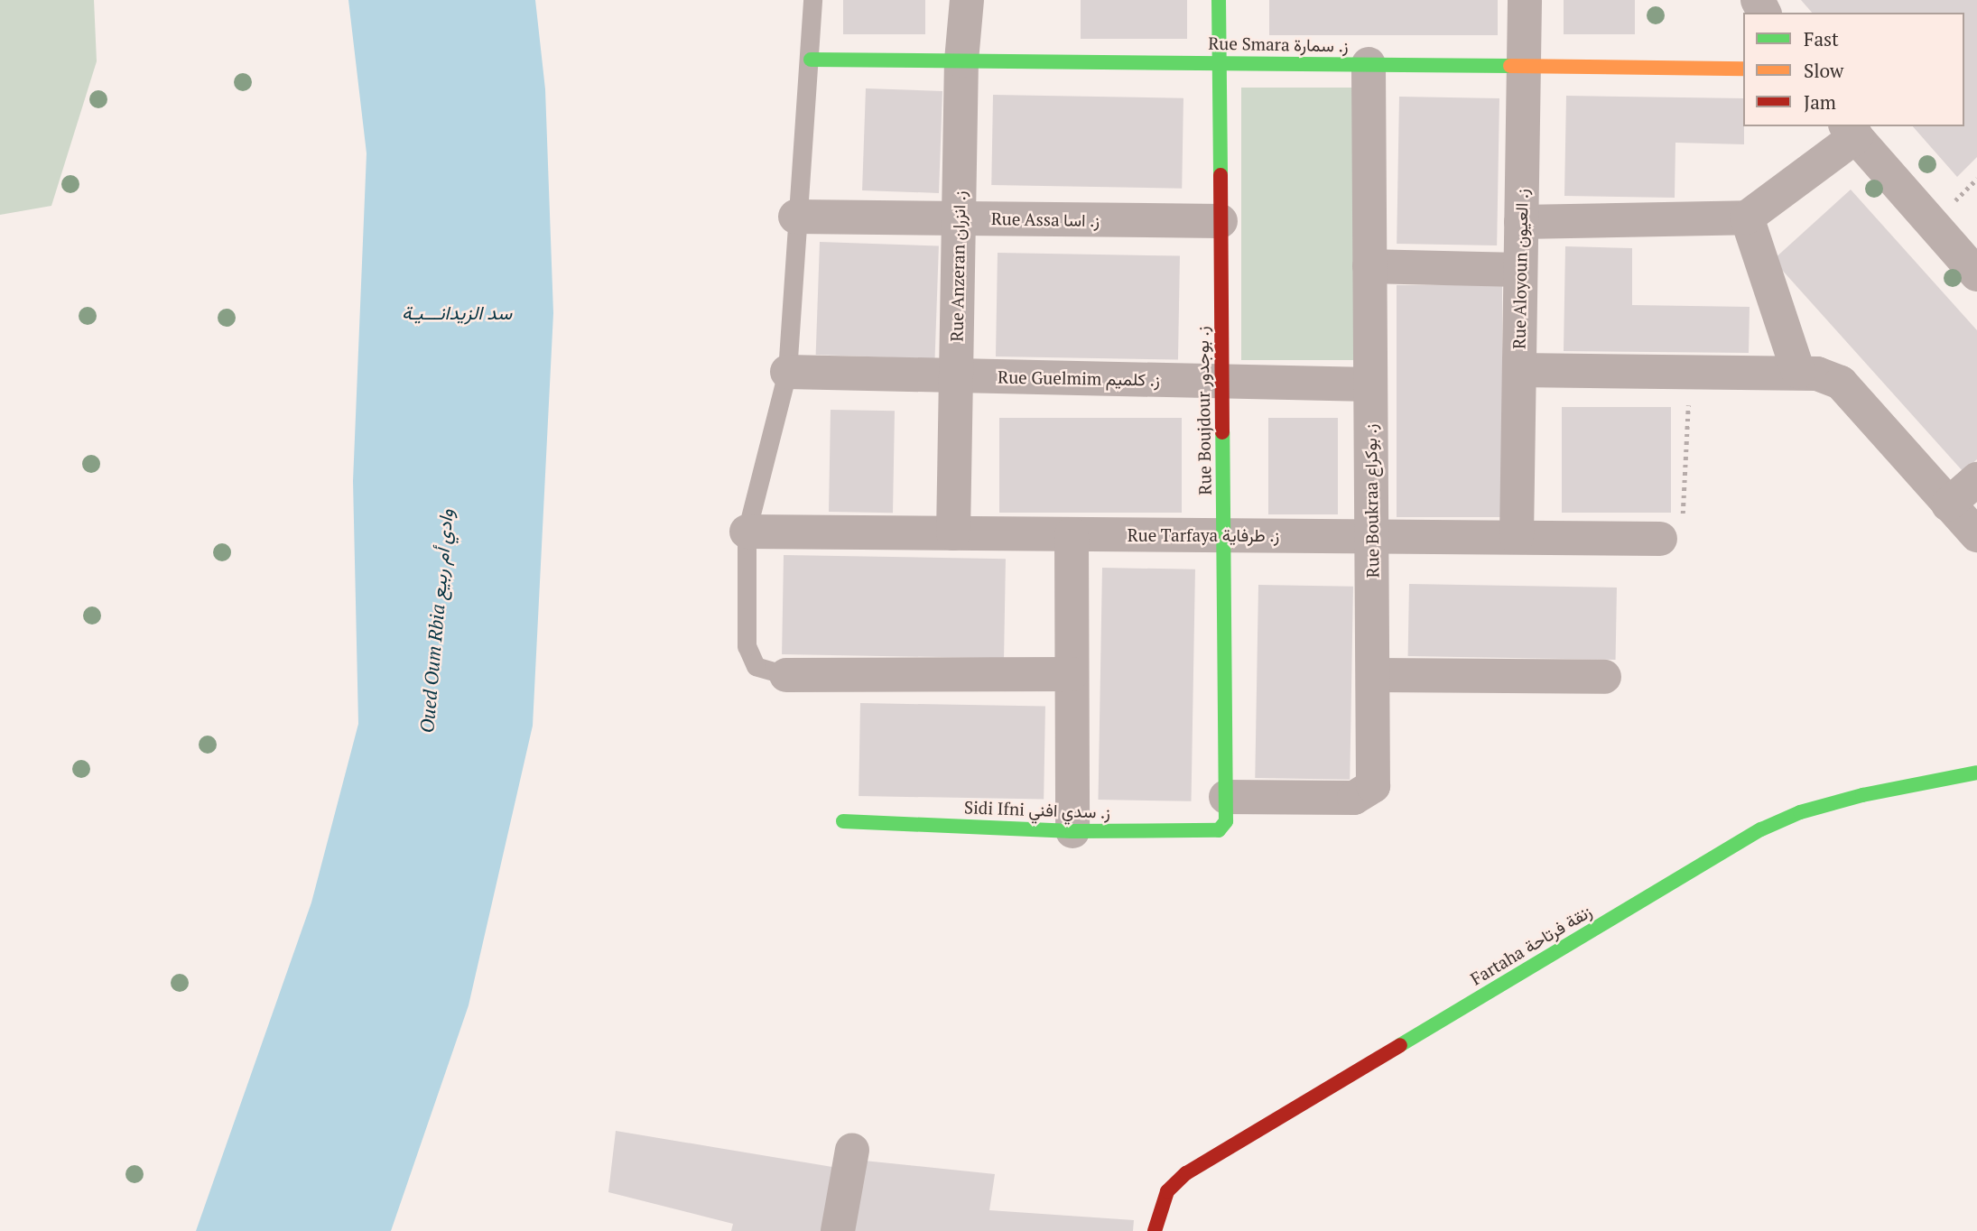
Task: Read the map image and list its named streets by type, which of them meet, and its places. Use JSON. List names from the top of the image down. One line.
{"streets":{"street":["Rue Smara ز. سمارة","Rue Assa ز. اسا","Rue Anzeran ز. انزران","Rue Aloyoun ز. العيون","Rue Guelmim ز. كلميم","Rue Boujdour ز. بوجدور","Rue Boukraa ز. بوكراع","Rue Tarfaya ز. طرفاية","Sidi Ifni ز. سدي افني","Fartaha زنقة فرتاحة"]},"crossings":[["Rue Smara ز. سمارة","Rue Anzeran ز. انزران"],["Rue Smara ز. سمارة","Rue Aloyoun ز. العيون"],["Rue Smara ز. سمارة","Rue Boujdour ز. بوجدور"],["Rue Smara ز. سمارة","Rue Boukraa ز. بوكراع"],["Rue Assa ز. اسا","Rue Anzeran ز. انزران"],["Rue Assa ز. اسا","Rue Boujdour ز. بوجدور"],["Rue Anzeran ز. انزران","Rue Guelmim ز. كلميم"],["Rue Anzeran ز. انزران","Rue Tarfaya ز. طرفاية"],["Rue Aloyoun ز. العيون","Rue Tarfaya ز. طرفاية"],["Rue Guelmim ز. كلميم","Rue Boujdour ز. بوجدور"],["Rue Guelmim ز. كلميم","Rue Boukraa ز. بوكراع"],["Rue Boujdour ز. بوجدور","Rue Boukraa ز. بوكراع"],["Rue Boujdour ز. بوجدور","Rue Tarfaya ز. طرفاية"],["Rue Boujdour ز. بوجدور","Sidi Ifni ز. سدي افني"],["Rue Boukraa ز. بوكراع","Rue Tarfaya ز. طرفاية"],["Rue Boukraa ز. بوكراع","Sidi Ifni ز. سدي افني"]],"water":["سد الزيدانـــيـة","Oued Oum Rbia وادي أم ربيع"],"legend":["Fast","Slow","Jam"]}
